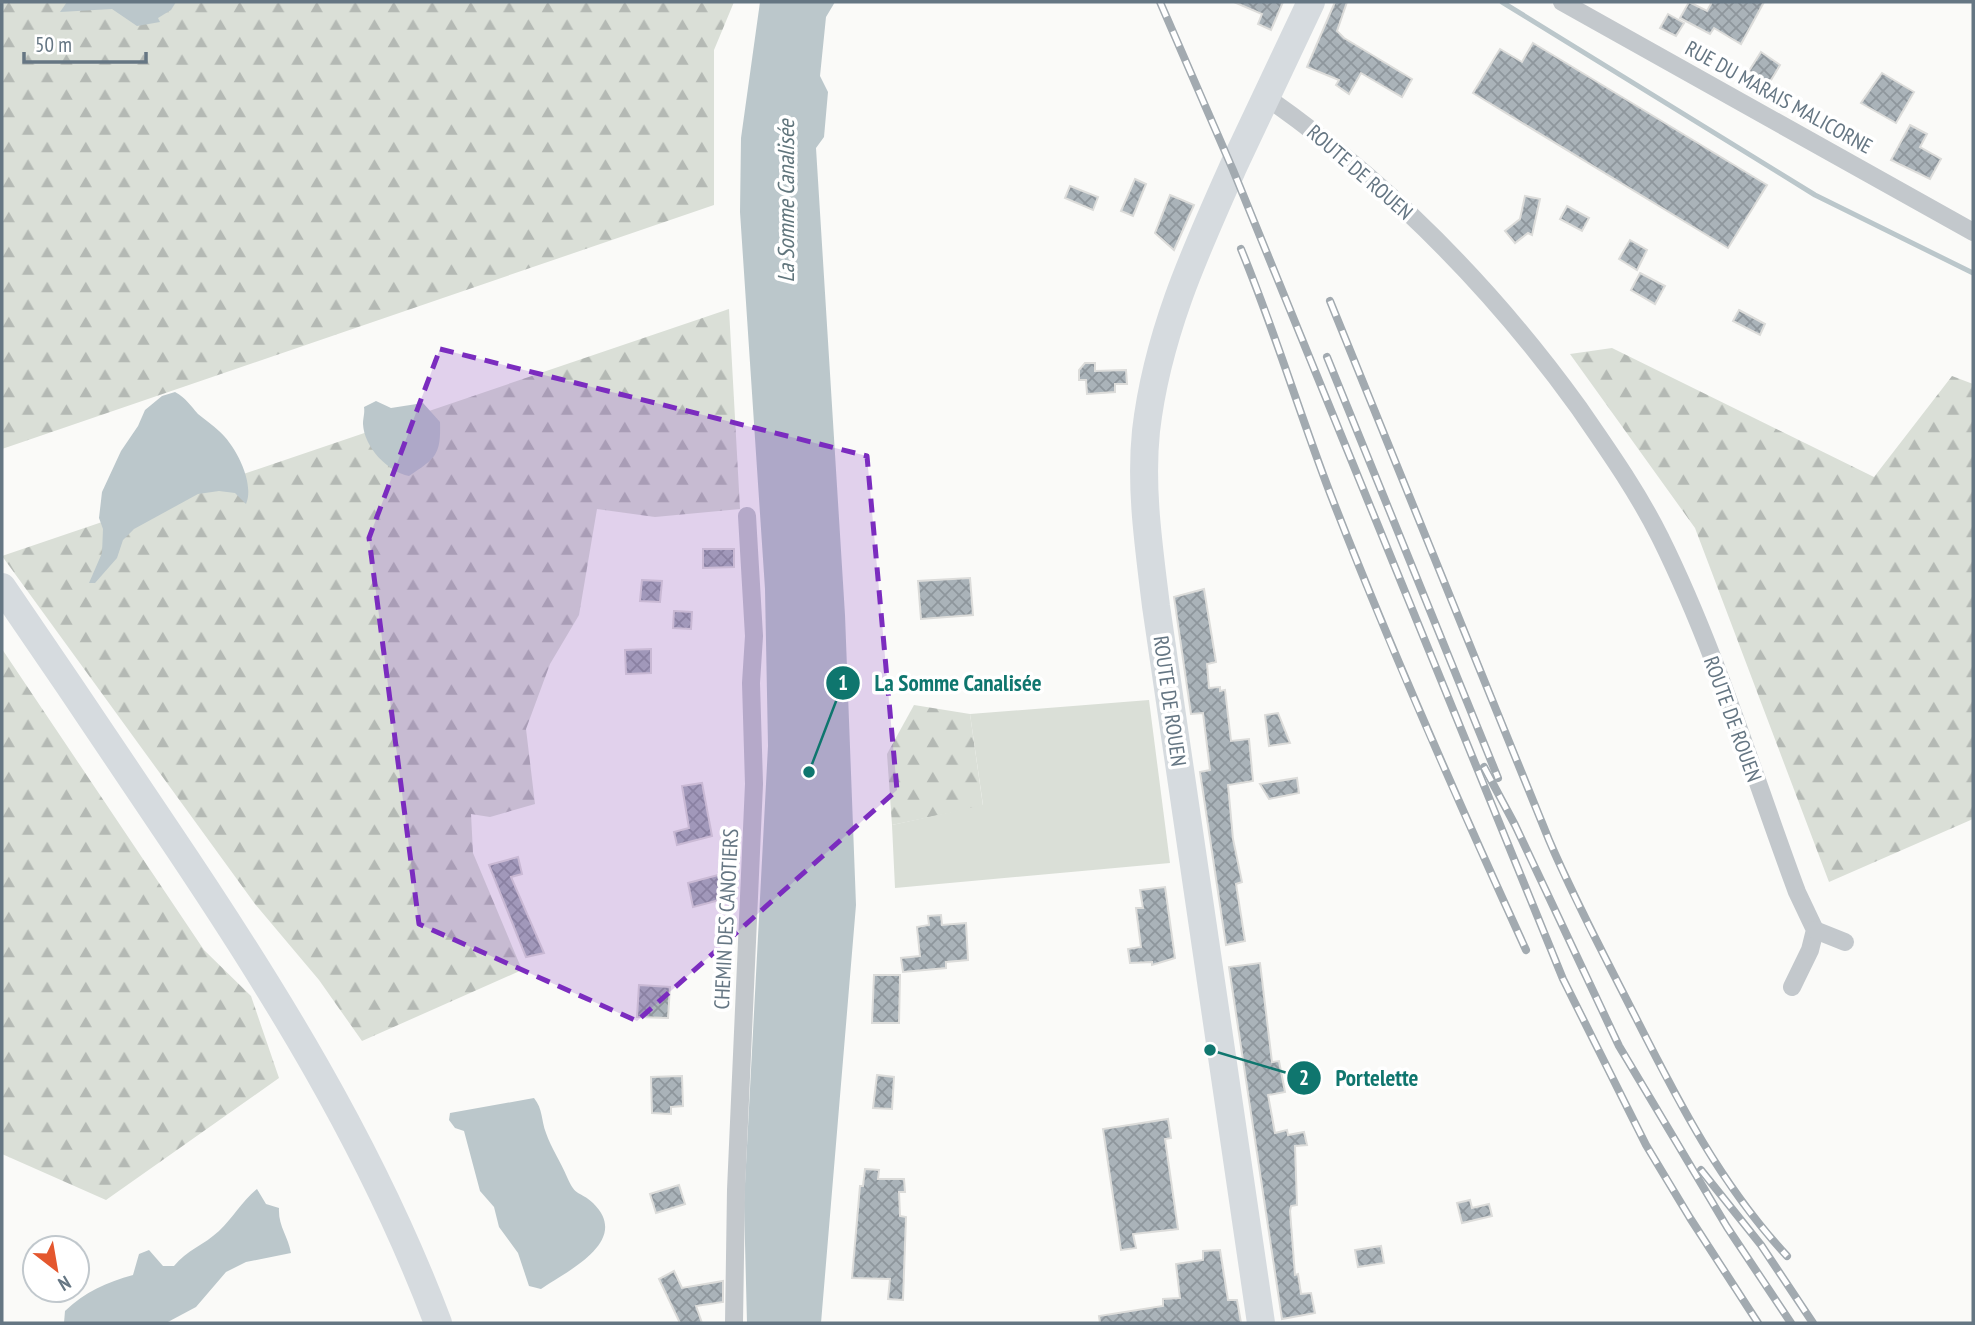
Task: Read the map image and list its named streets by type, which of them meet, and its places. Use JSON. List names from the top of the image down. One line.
{"streets":{"main road":["ROUTE DE ROUEN"],"street":["RUE DU MARAIS MALICORNE","CHEMIN DES CANOTIERS"]},"water":["La Somme Canalisée"],"places":["La Somme Canalisée","Portelette"],"scale_bar":"50 m","north":"bottom right"}
